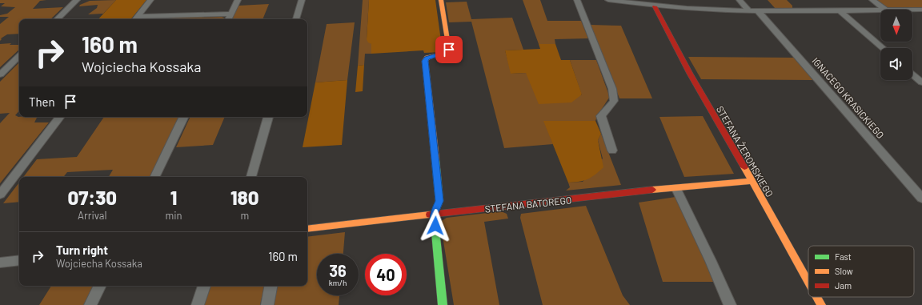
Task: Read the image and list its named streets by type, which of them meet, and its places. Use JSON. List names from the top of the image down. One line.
{"streets":{"street":["IGNACEGO KRASICKIEGO","STEFANA ŻEROMSKIEGO","STEFANA BATOREGO"]},"crossings":[["STEFANA ŻEROMSKIEGO","STEFANA BATOREGO"]],"legend":["Fast","Slow","Jam"],"north":"bottom","page":{"turn":["160 m","Wojciecha Kossaka"],"then":"Then","eta":["07:30","Arrival","1","min","180","m"],"list":[{"name":"Turn right","note":"Wojciecha Kossaka","value":"160 m"}],"speed":"36 km/h","limit":"40"}}
